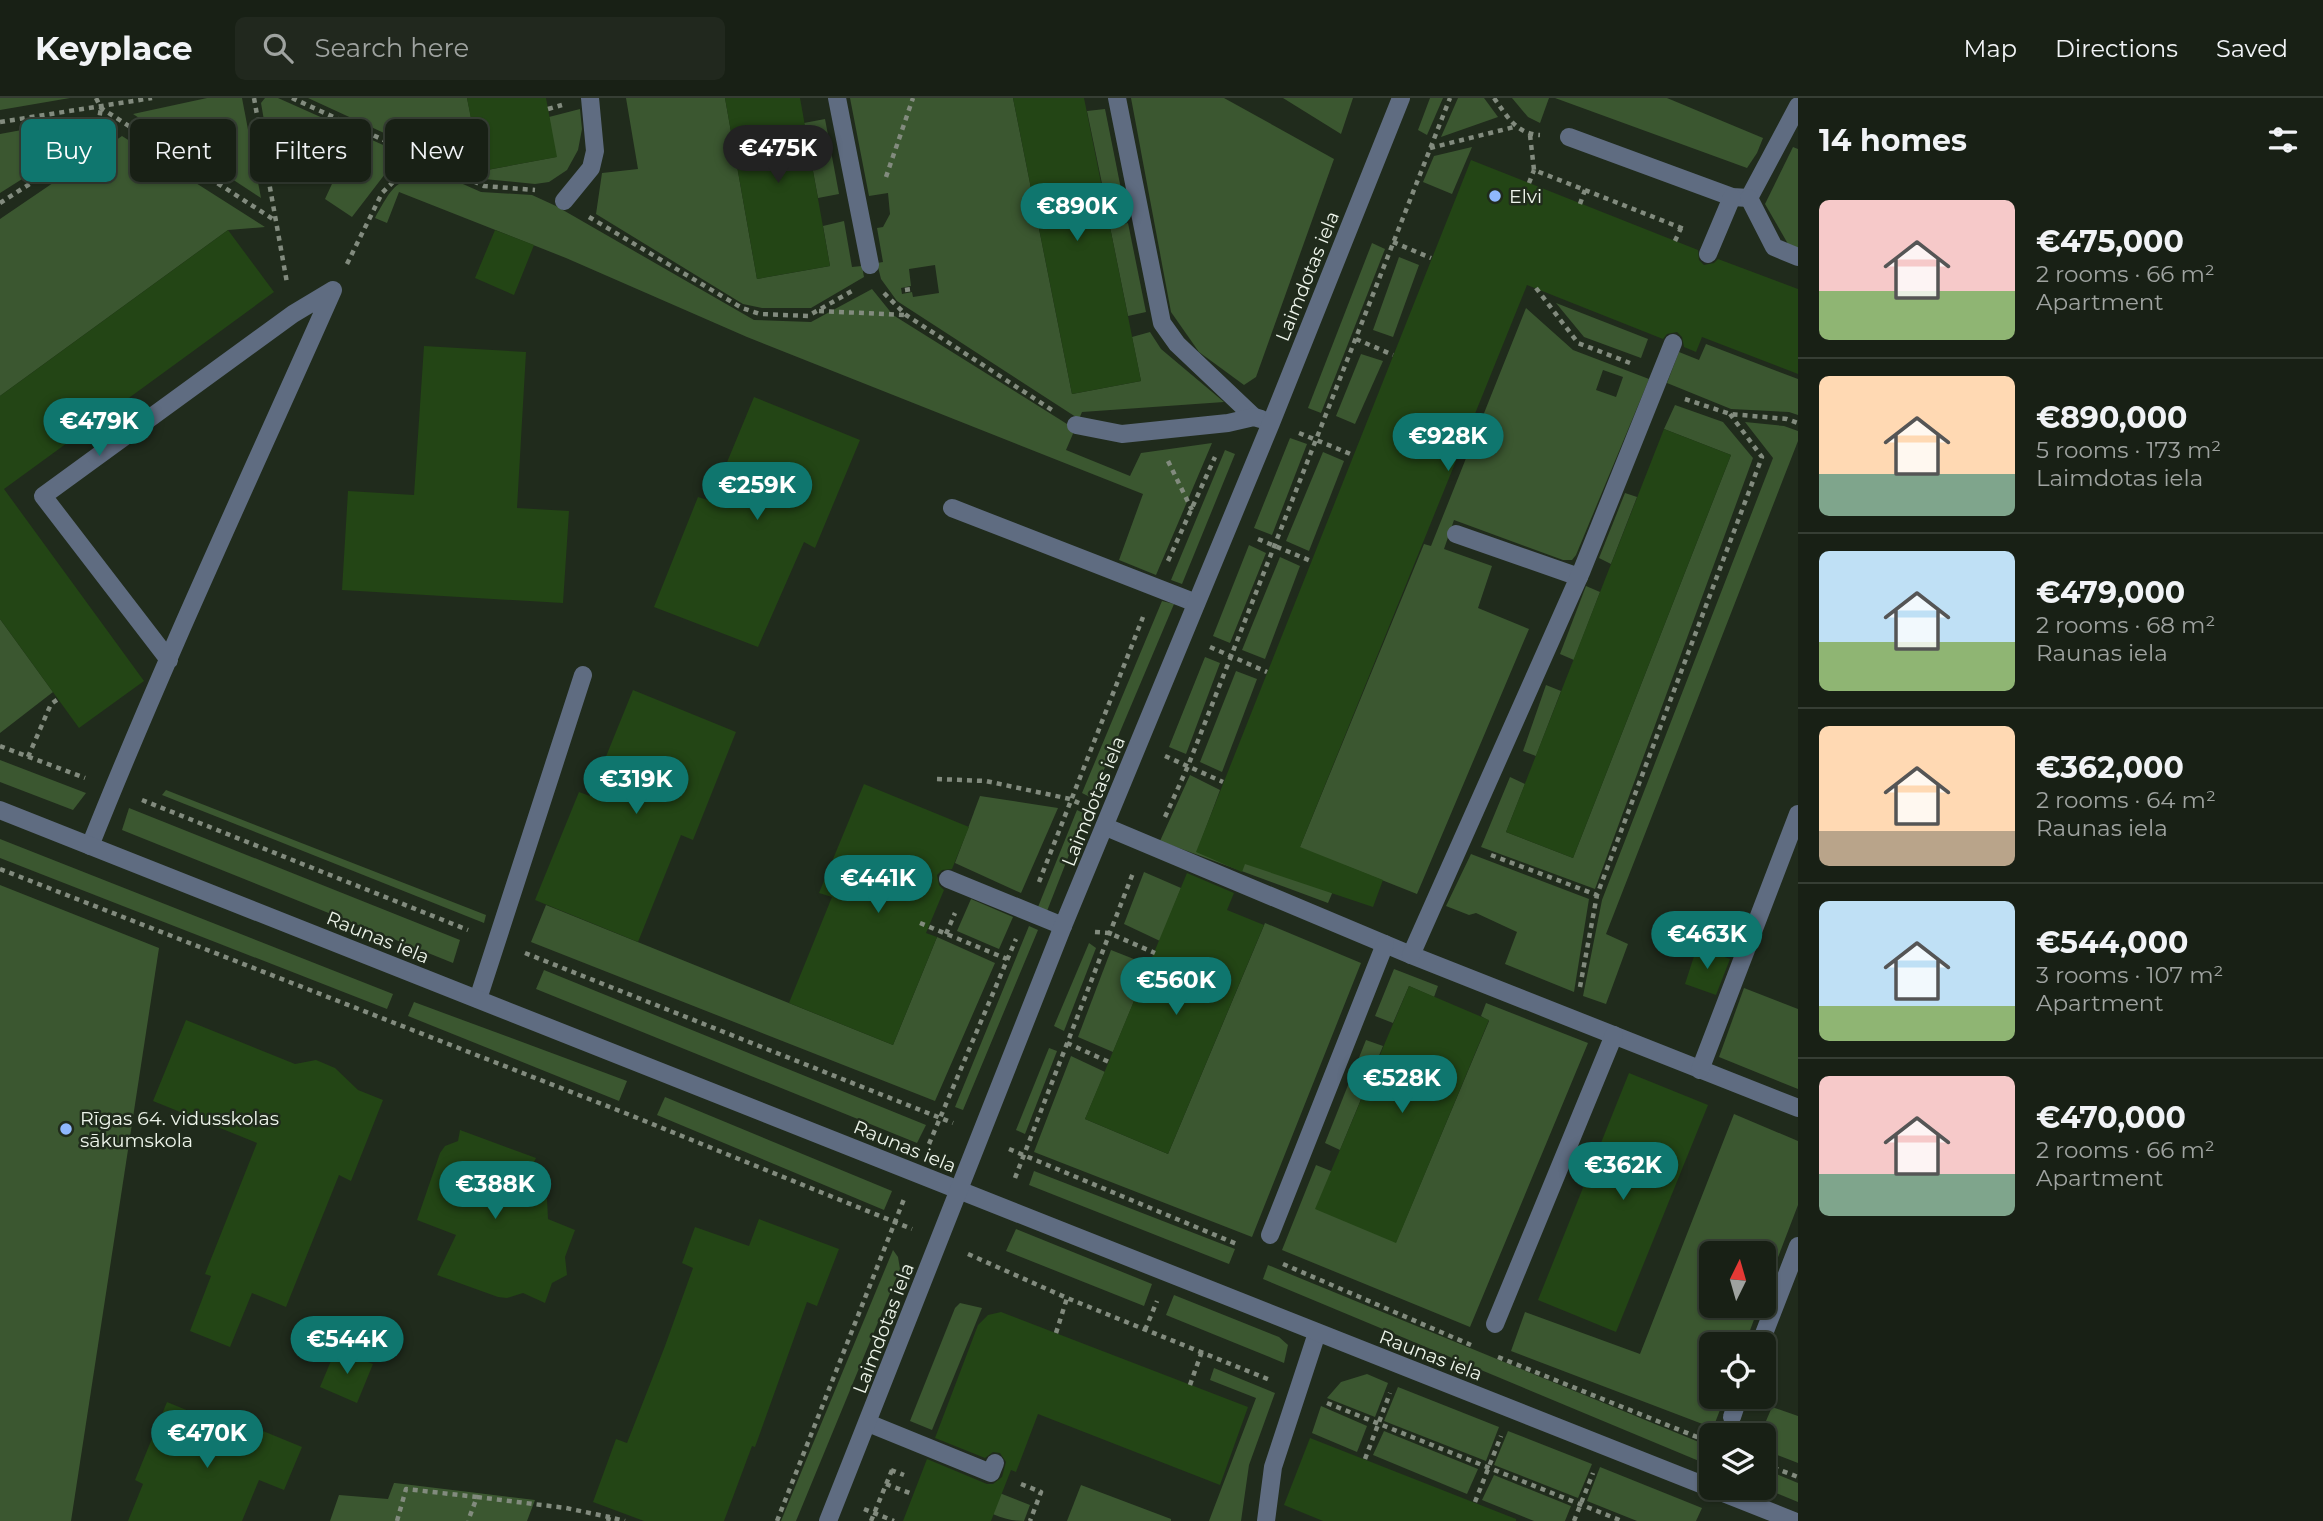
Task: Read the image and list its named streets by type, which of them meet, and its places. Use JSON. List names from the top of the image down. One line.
{"streets":{"street":["Laimdotas iela","Raunas iela"]},"crossings":[["Laimdotas iela","Raunas iela"]],"places":["Elvi","Rīgas 64. vidusskolas sākumskola"],"north":"top","page":{"header":"Keyplace","search":"Search here","nav":["Map","Directions","Saved"],"heading":"14 homes","chip":["Buy","Rent","Filters","New"],"price":["€475K","€890K","€479K","€928K","€259K","€319K","€441K","€463K","€560K","€528K","€362K","€388K","€544K","€470K"],"list":[{"name":"€475,000","note":"2 rooms · 66 m² · Apartment"},{"name":"€890,000","note":"5 rooms · 173 m² · Laimdotas iela"},{"name":"€479,000","note":"2 rooms · 68 m² · Raunas iela"},{"name":"€362,000","note":"2 rooms · 64 m² · Raunas iela"},{"name":"€544,000","note":"3 rooms · 107 m² · Apartment"},{"name":"€470,000","note":"2 rooms · 66 m² · Apartment"}]}}
